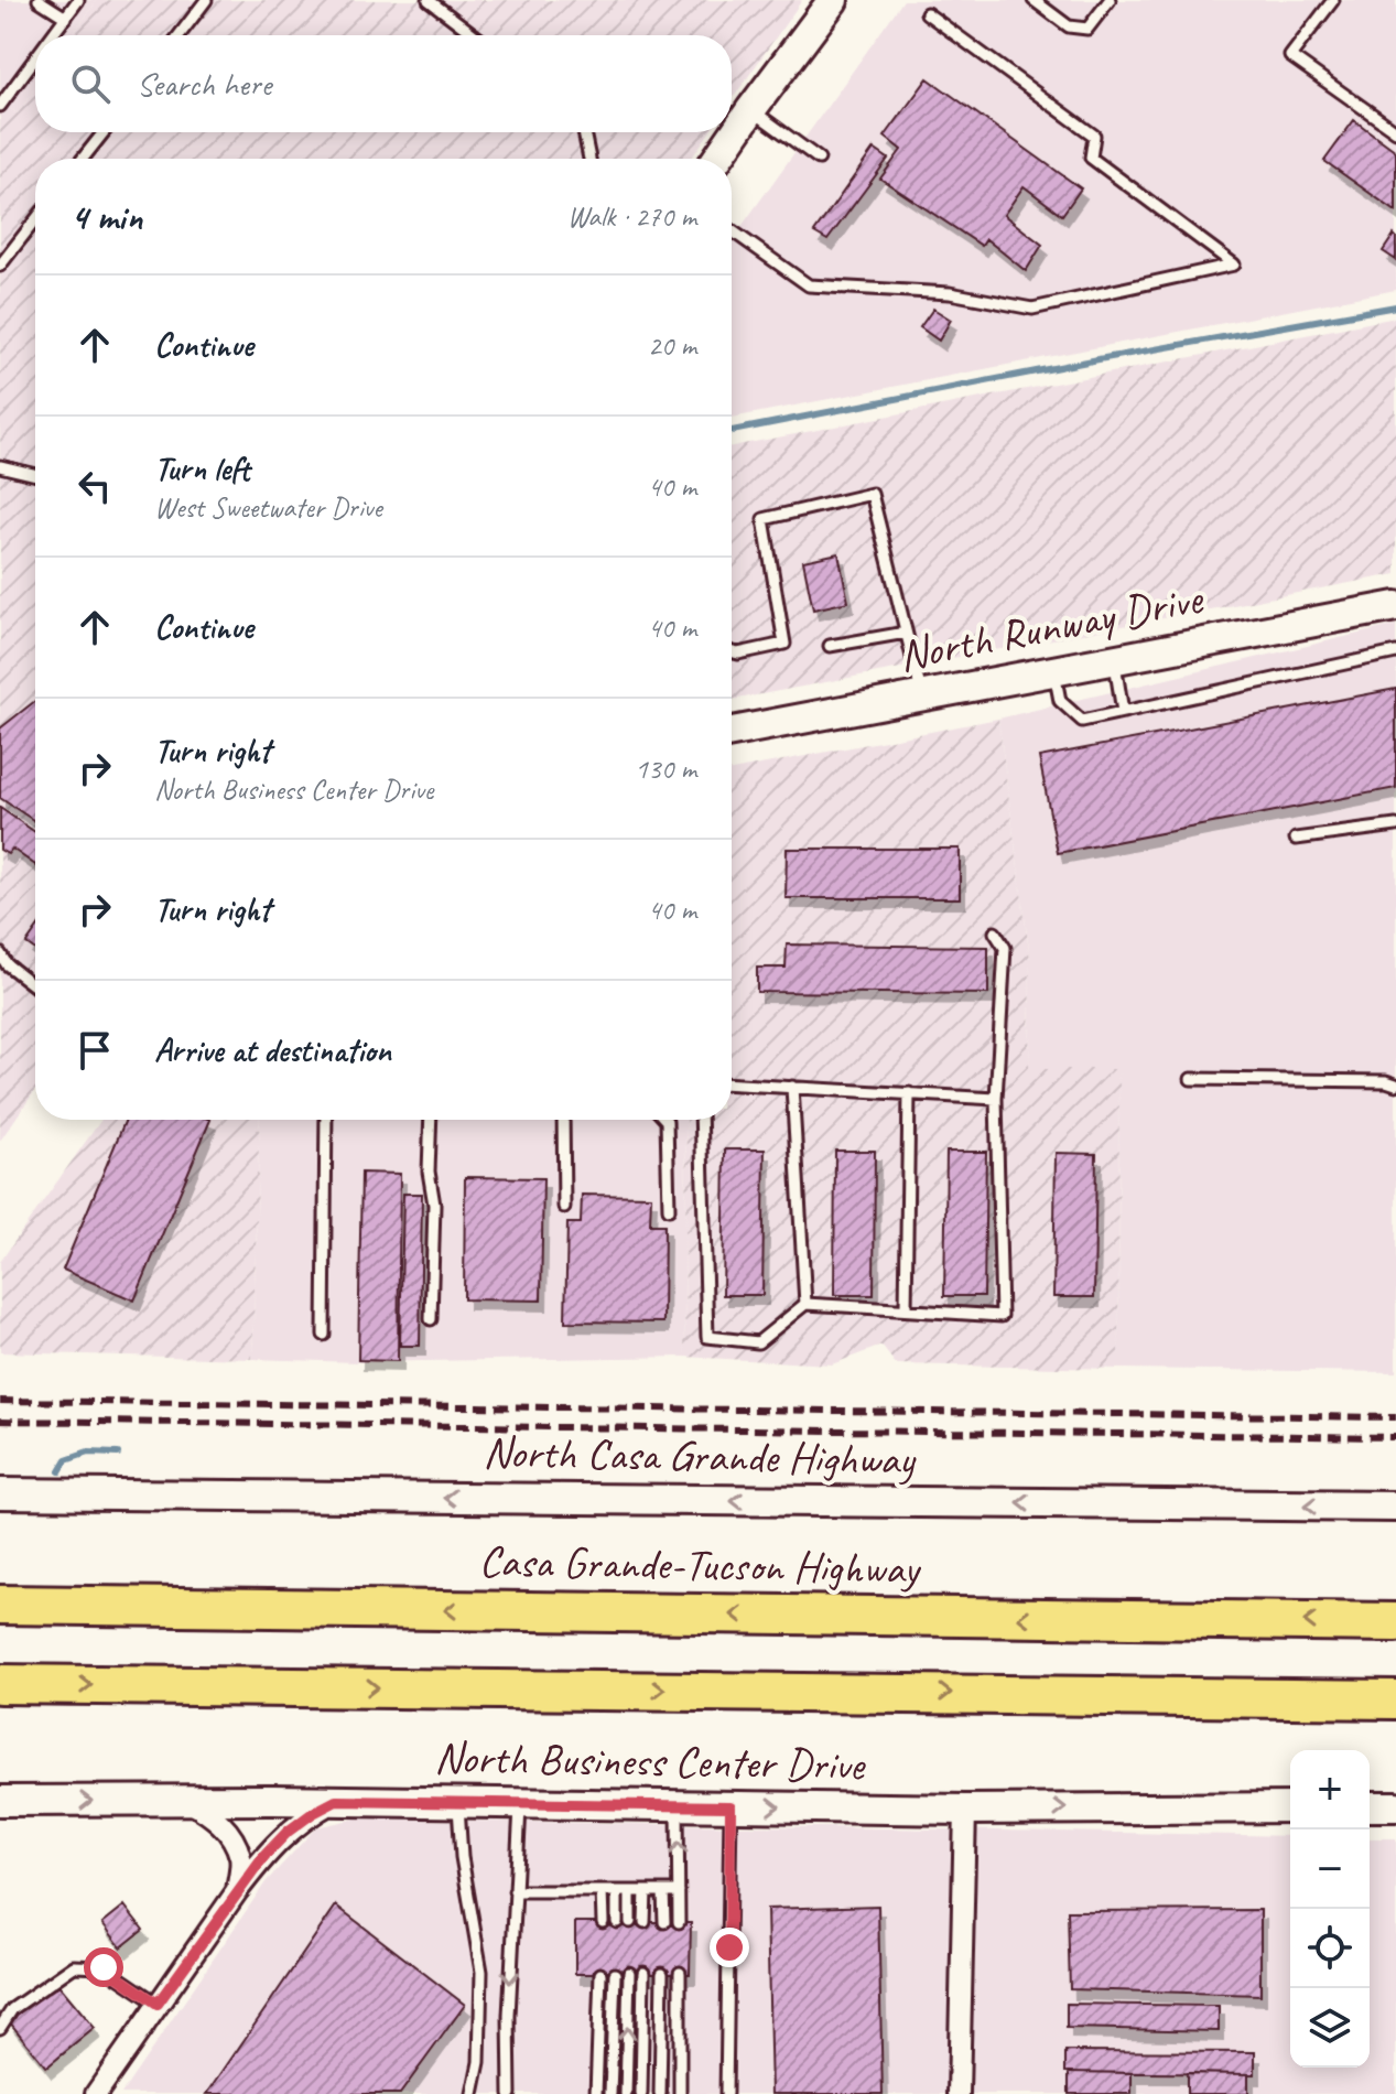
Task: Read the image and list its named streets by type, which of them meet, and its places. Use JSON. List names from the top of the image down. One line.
{"streets":{"highway":["Casa Grande-Tucson Highway"],"main road":["North Runway Drive","North Casa Grande Highway","North Business Center Drive"]},"one_way":["North Casa Grande Highway","North Business Center Drive"],"page":{"search":"Search here","heading":["4 min","Walk · 270 m"],"list":[["Continue","20 m"],["Turn left","West Sweetwater Drive","40 m"],["Continue","40 m"],["Turn right","North Business Center Drive","130 m"],["Turn right","40 m"],"Arrive at destination"],"map_buttons":["+","−"]}}
